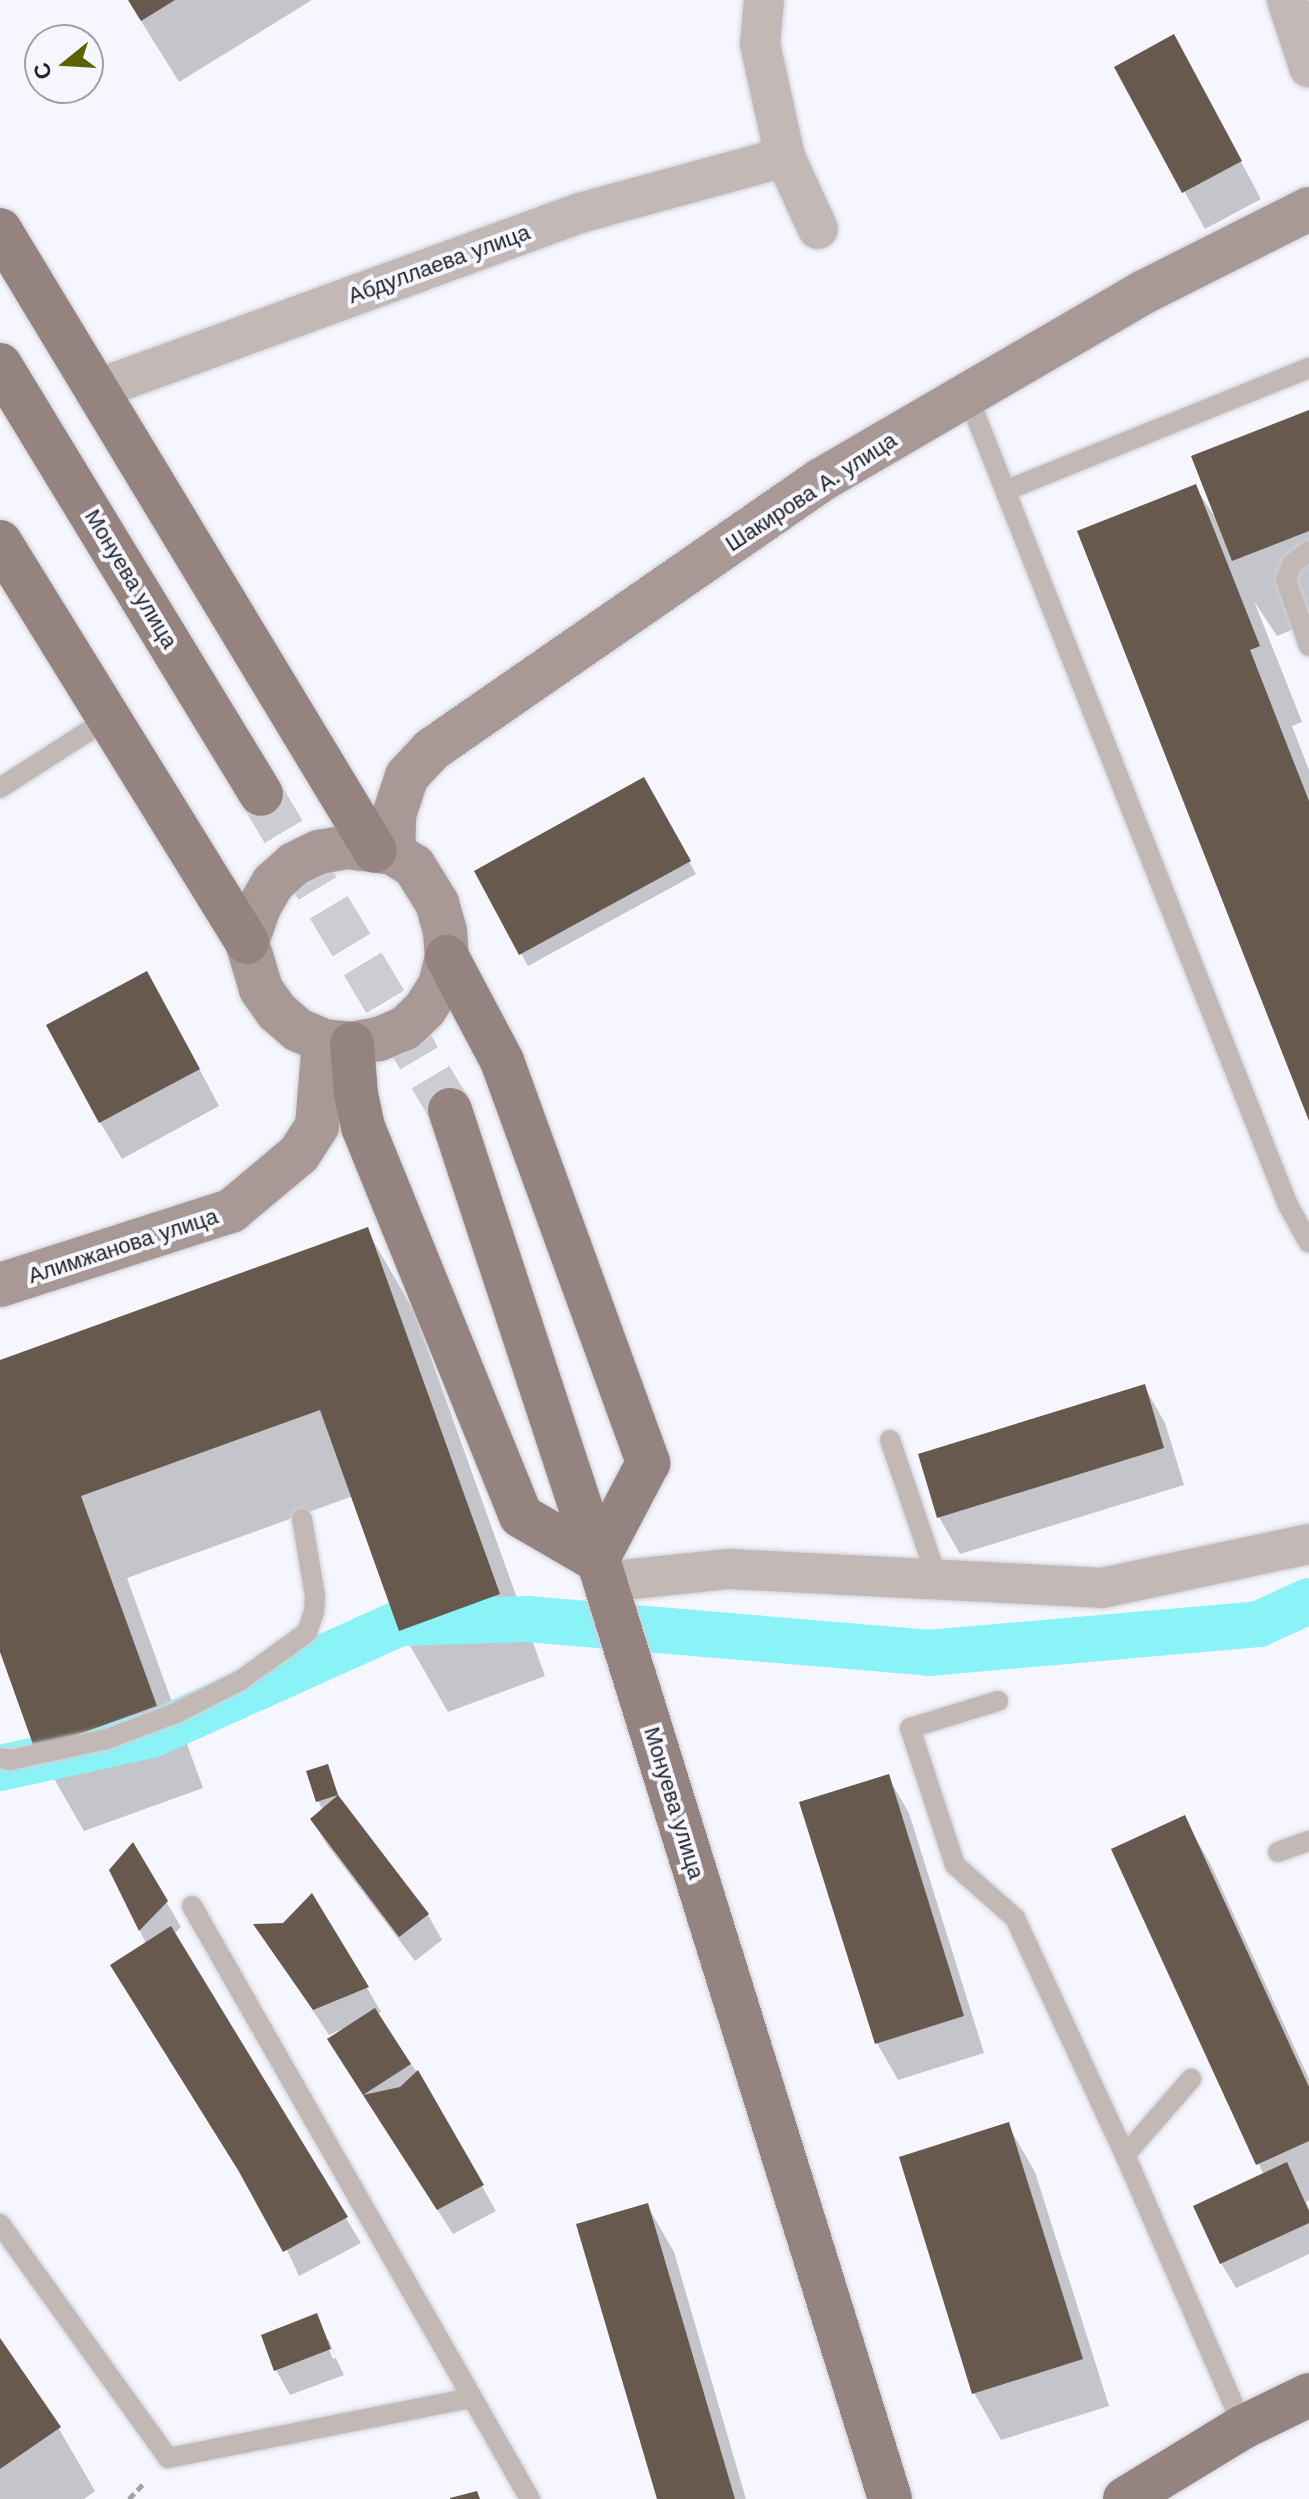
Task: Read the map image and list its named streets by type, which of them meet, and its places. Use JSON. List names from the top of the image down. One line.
{"streets":{"main road":["Шакирова А. улица","Монуева улица","Алимжанова улица"],"street":["Абдуллаева улица"]},"crossings":[["Шакирова А. улица","Алимжанова улица"]],"north":"left"}
